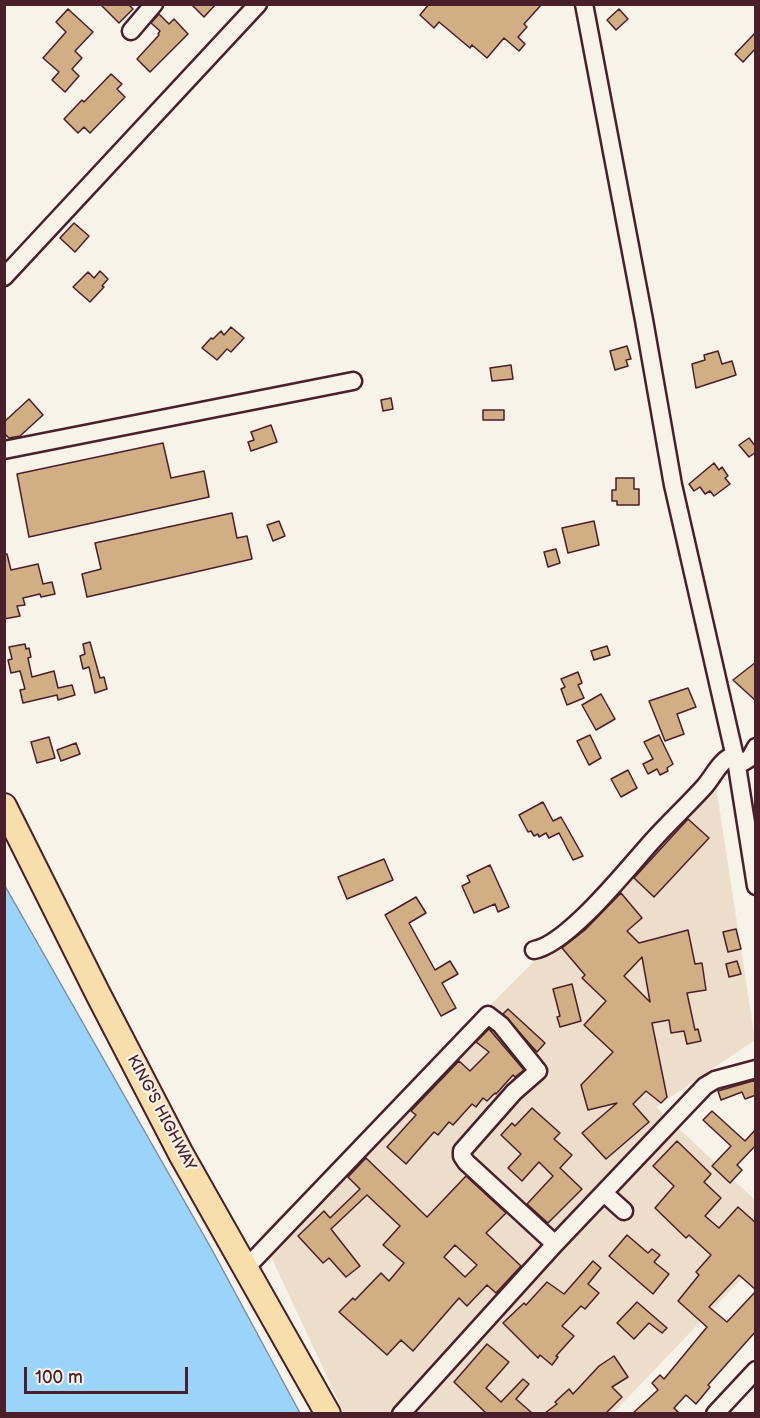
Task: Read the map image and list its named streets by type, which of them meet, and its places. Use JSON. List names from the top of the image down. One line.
{"streets":{"highway":["KING'S HIGHWAY"]},"scale_bar":"100 m"}
